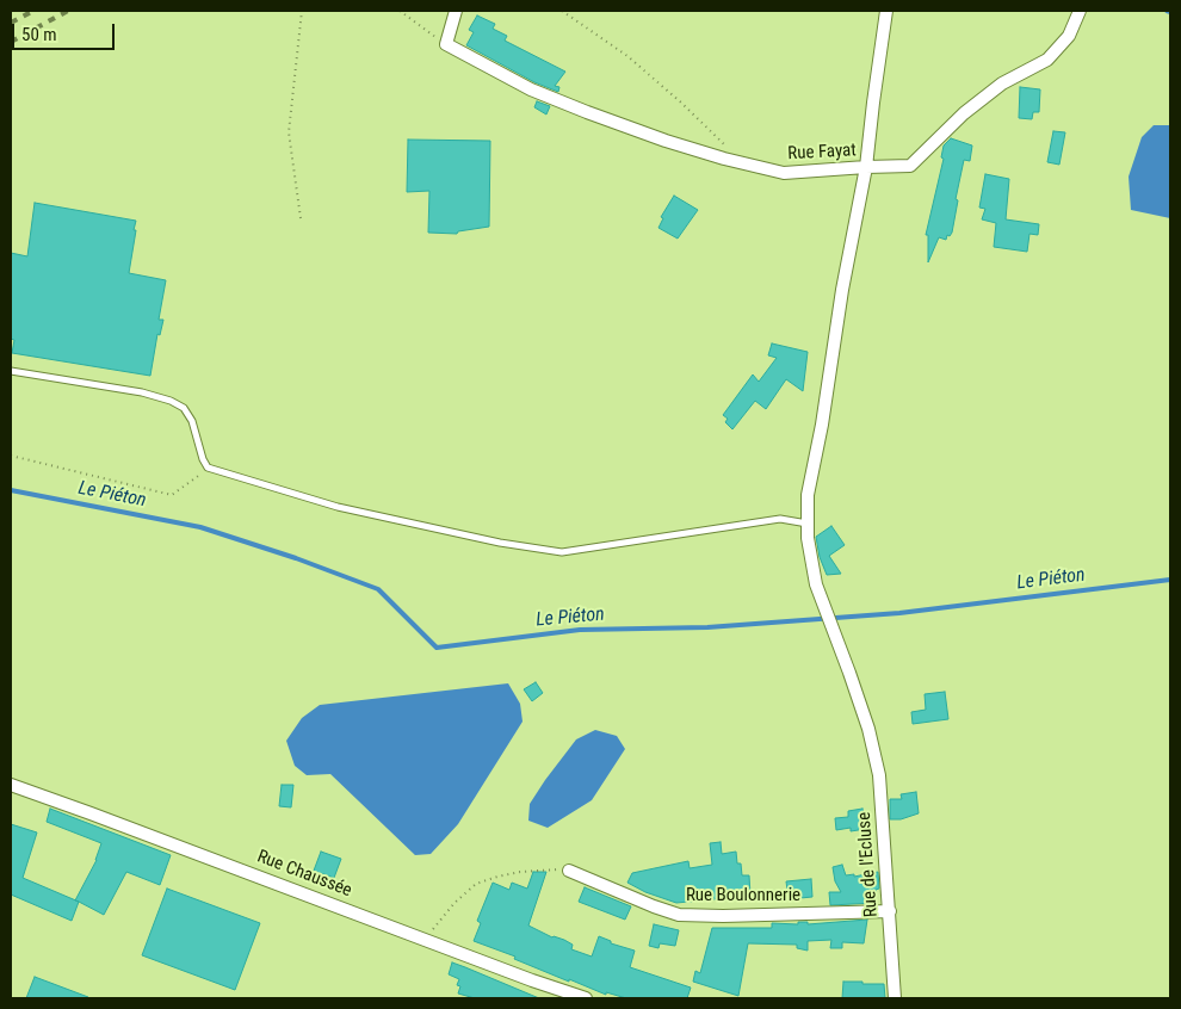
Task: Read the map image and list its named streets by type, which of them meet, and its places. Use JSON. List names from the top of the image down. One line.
{"streets":{"street":["Rue Fayat","Rue de l'Ecluse","Rue Chaussée","Rue Boulonnerie"]},"crossings":[["Rue Fayat","Rue de l'Ecluse"],["Rue de l'Ecluse","Rue Boulonnerie"]],"water":["Le Piéton"],"scale_bar":"50 m"}
